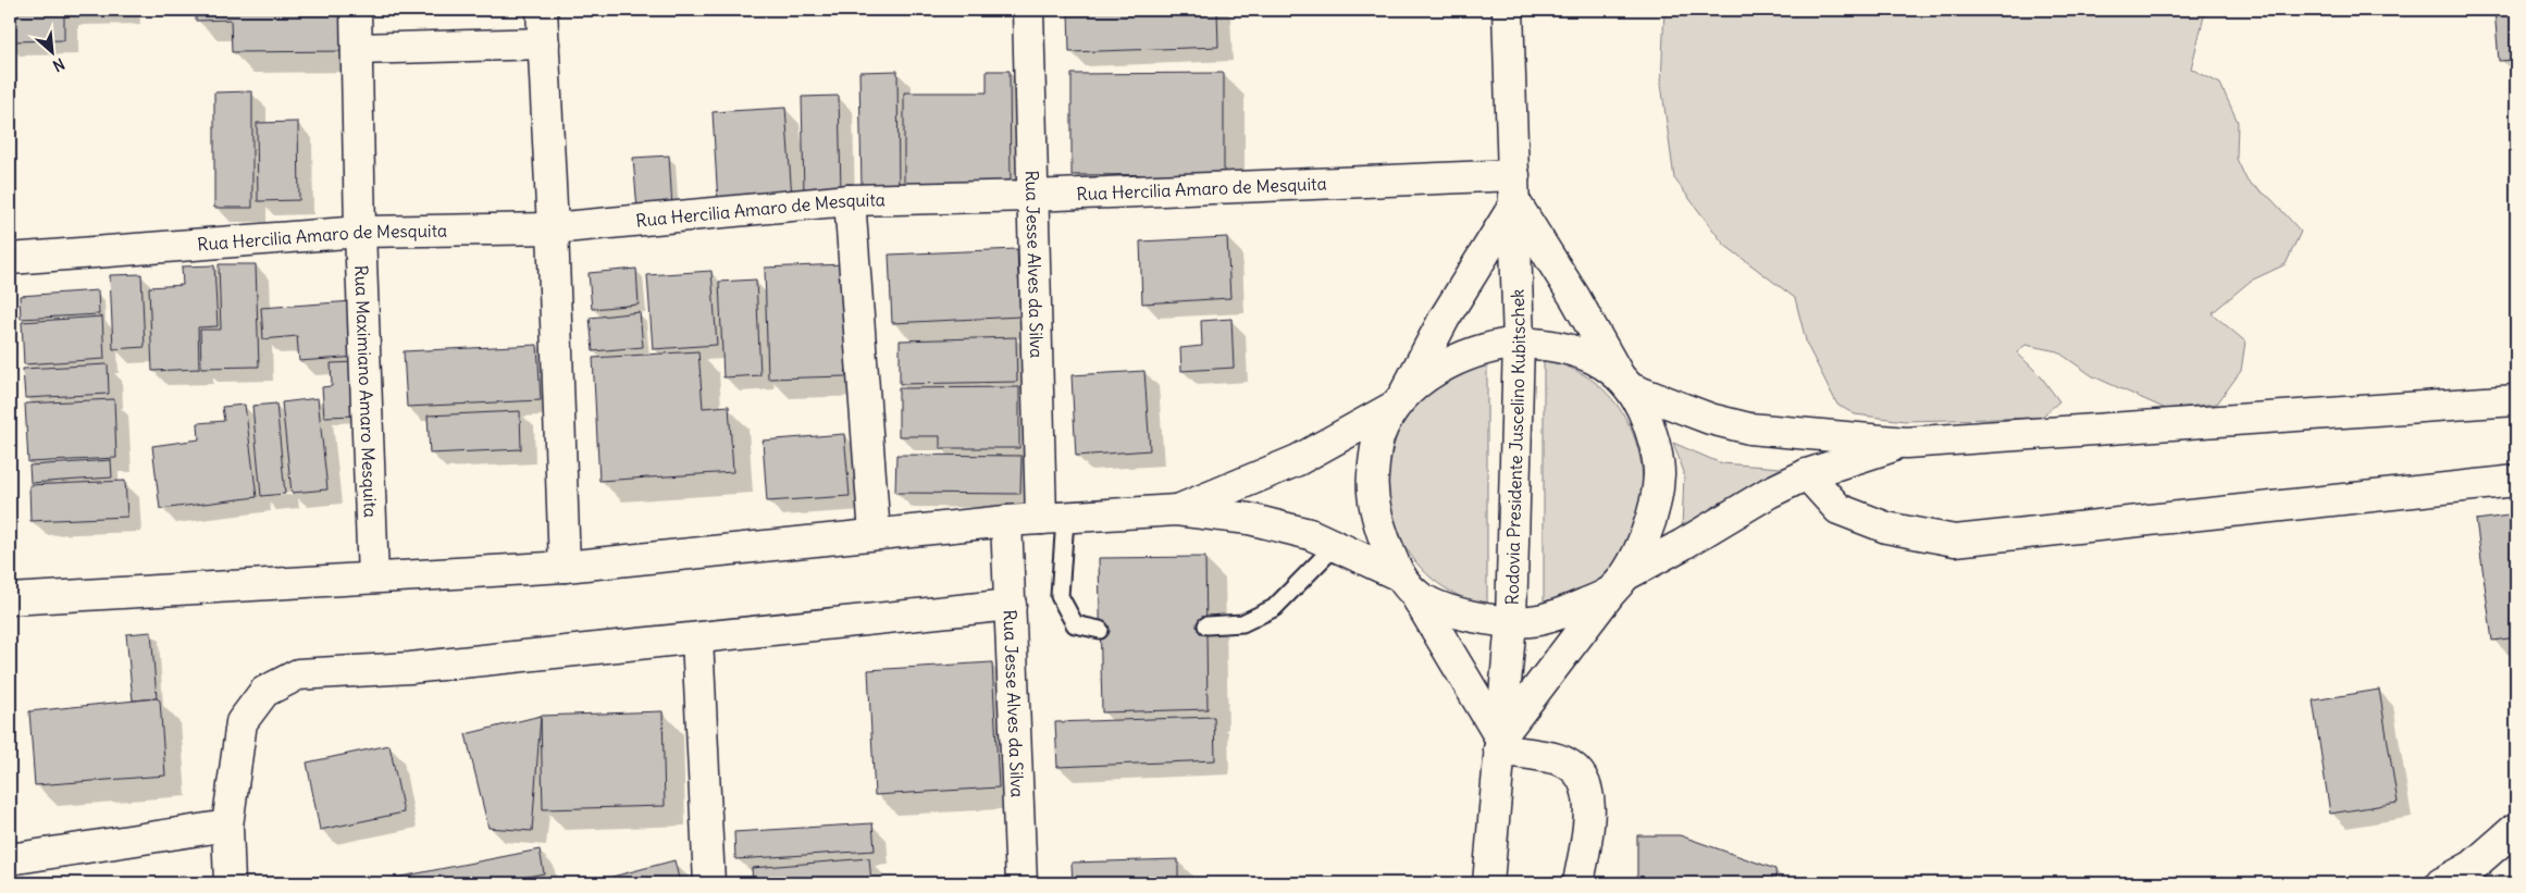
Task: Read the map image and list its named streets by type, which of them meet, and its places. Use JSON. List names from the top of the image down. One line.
{"streets":{"main road":["Rua Hercilia Amaro de Mesquita","Rua Jesse Alves da Silva","Rua Maximiano Amaro Mesquita","Rodovia Presidente Juscelino Kubitschek"]},"crossings":[["Rua Hercilia Amaro de Mesquita","Rua Jesse Alves da Silva"],["Rua Hercilia Amaro de Mesquita","Rua Maximiano Amaro Mesquita"],["Rua Hercilia Amaro de Mesquita","Rodovia Presidente Juscelino Kubitschek"]],"north":"bottom right"}
